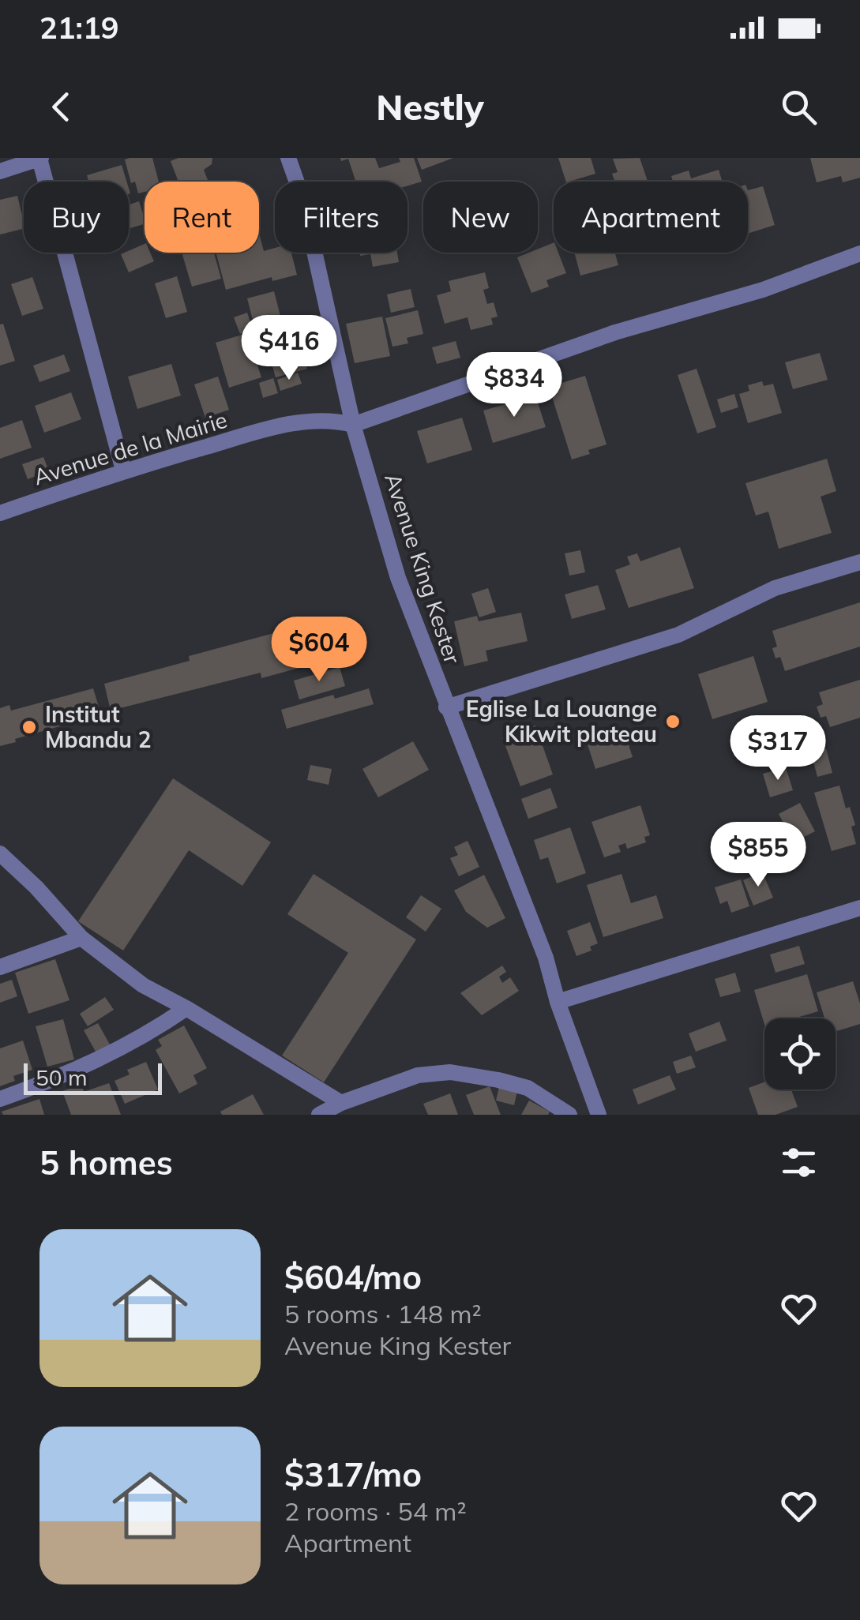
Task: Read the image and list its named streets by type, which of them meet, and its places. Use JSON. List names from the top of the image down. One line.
{"streets":{"street":["Avenue de la Mairie","Avenue King Kester"]},"crossings":[["Avenue de la Mairie","Avenue King Kester"]],"places":["Eglise La Louange Kikwit plateau","Institut Mbandu 2"],"scale_bar":"50 m","page":{"status":"21:19","header":"Nestly","chip":["Buy","Rent","Filters","New","Apartment"],"price":["$416","$834","$604","$317","$855"],"scale":"50 m","heading":"5 homes","list":[{"name":"$604/mo","note":"5 rooms · 148 m² · Avenue King Kester"},{"name":"$317/mo","note":"2 rooms · 54 m² · Apartment"}]}}
